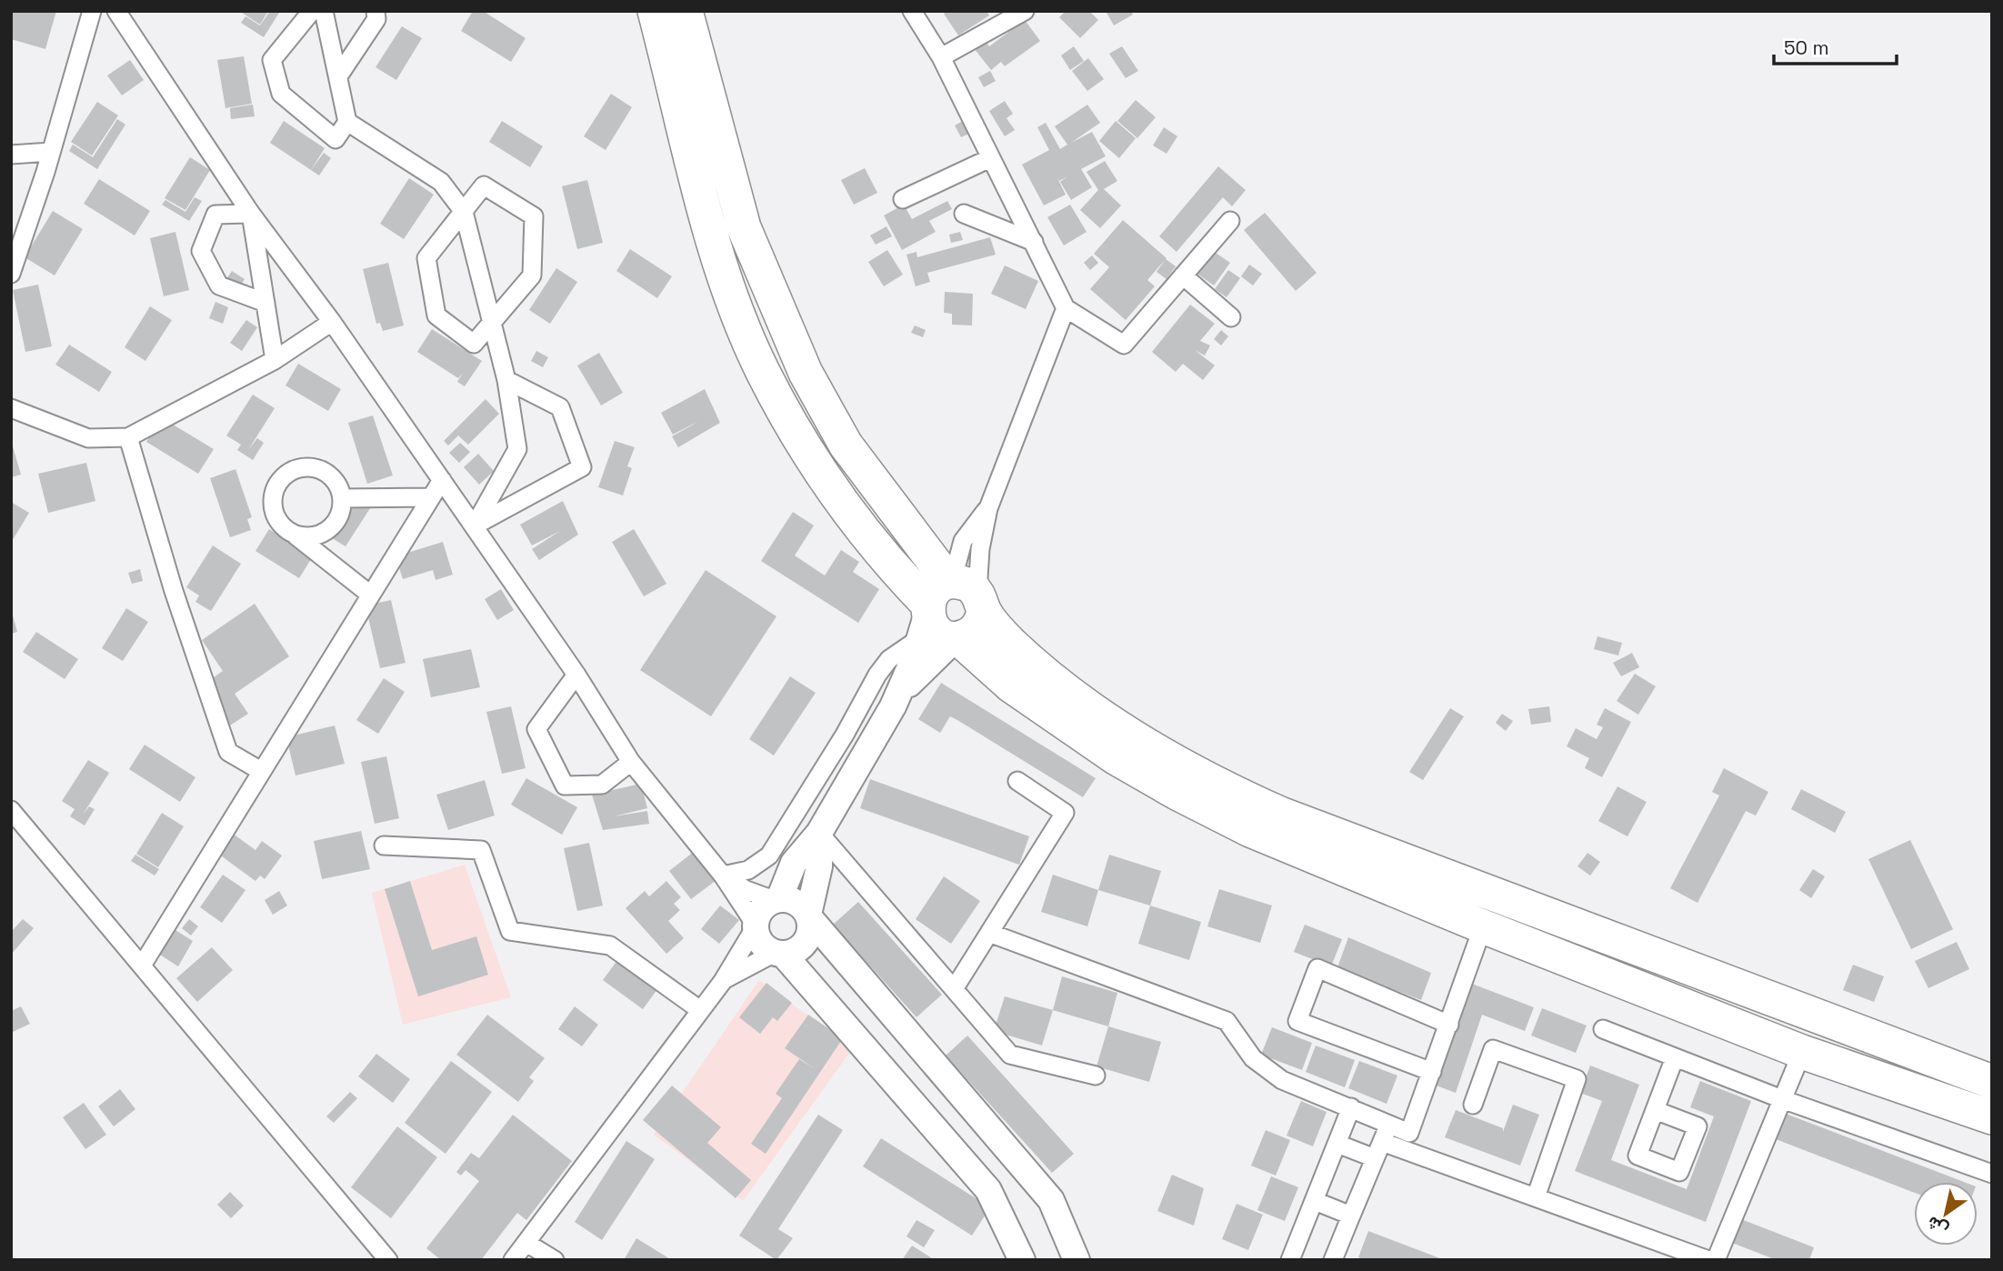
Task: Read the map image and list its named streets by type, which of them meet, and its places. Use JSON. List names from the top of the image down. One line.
{"scale_bar":"50 m","north":"bottom left"}
